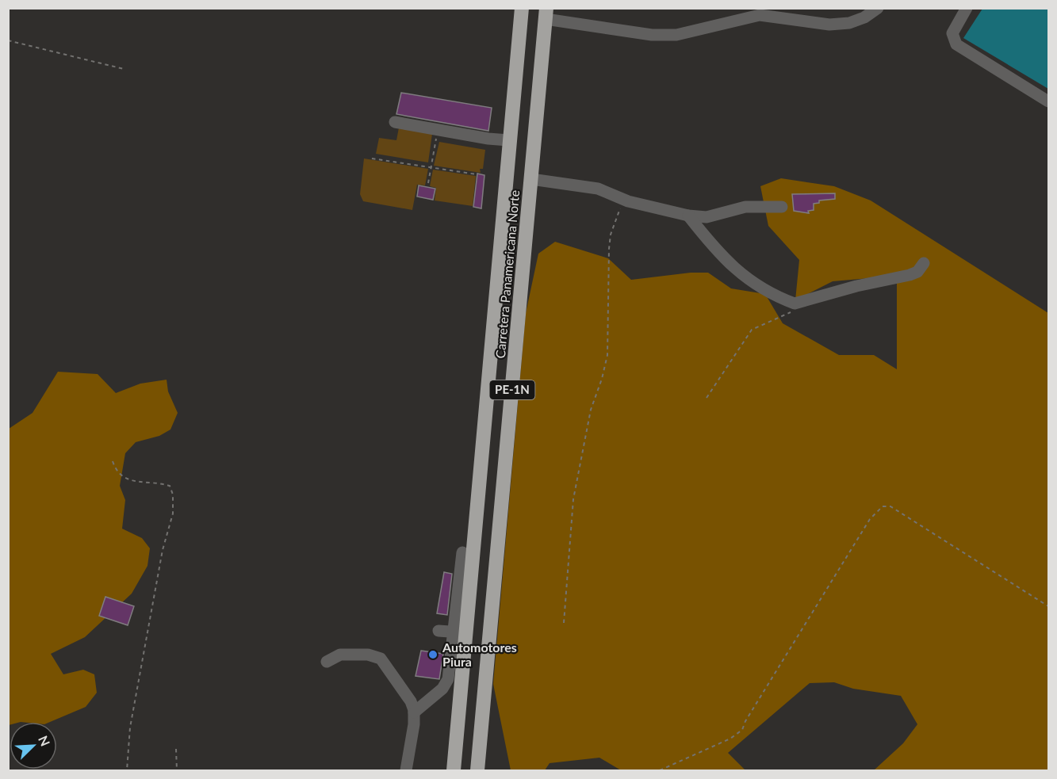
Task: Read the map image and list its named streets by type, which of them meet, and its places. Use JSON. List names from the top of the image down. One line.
{"streets":{"highway":["Carretera Panamericana Norte","PE-1N"]},"places":["Automotores Piura"],"north":"top right"}
